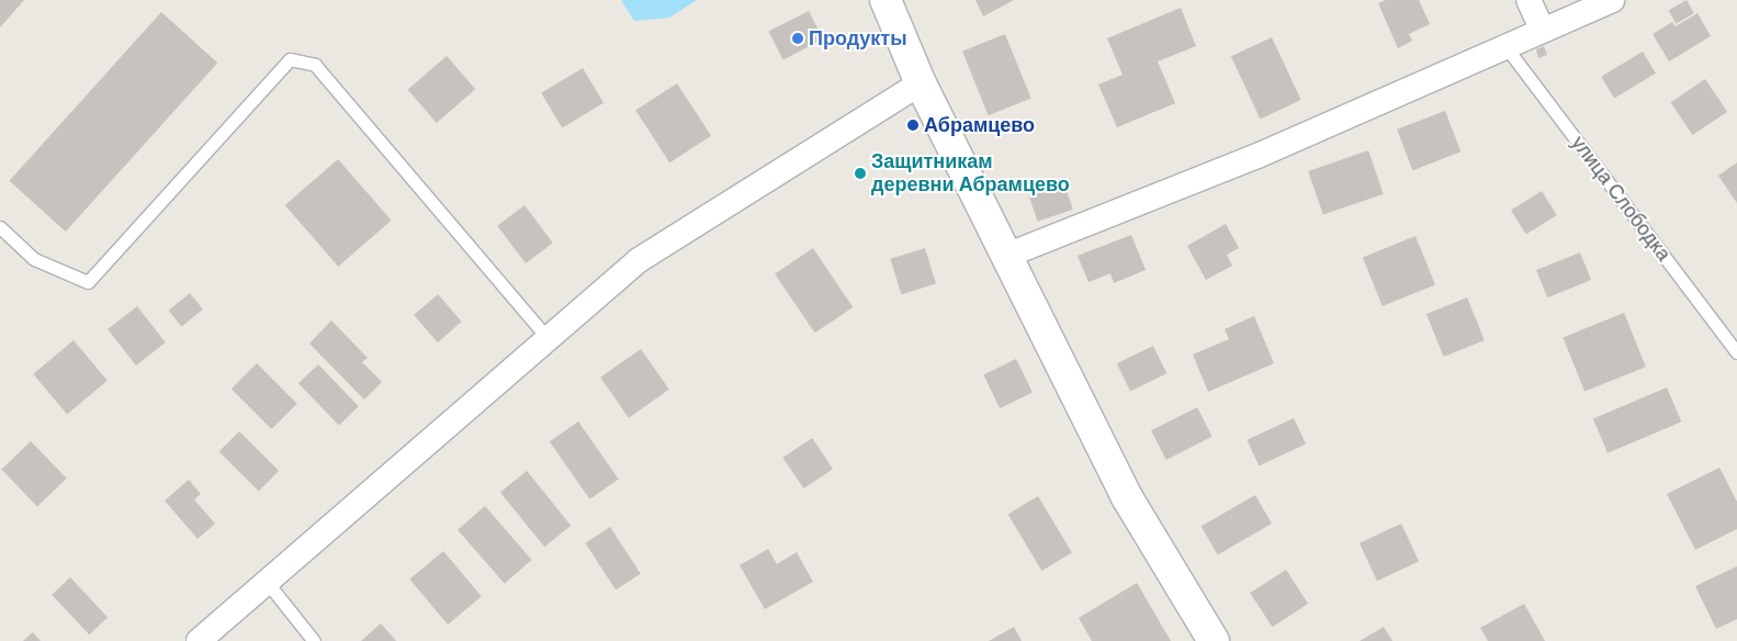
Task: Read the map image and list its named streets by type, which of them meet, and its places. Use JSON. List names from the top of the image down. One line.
{"streets":{"lane":["улица Слободка"]},"places":["Продукты","Абрамцево","Защитникам деревни Абрамцево"]}
